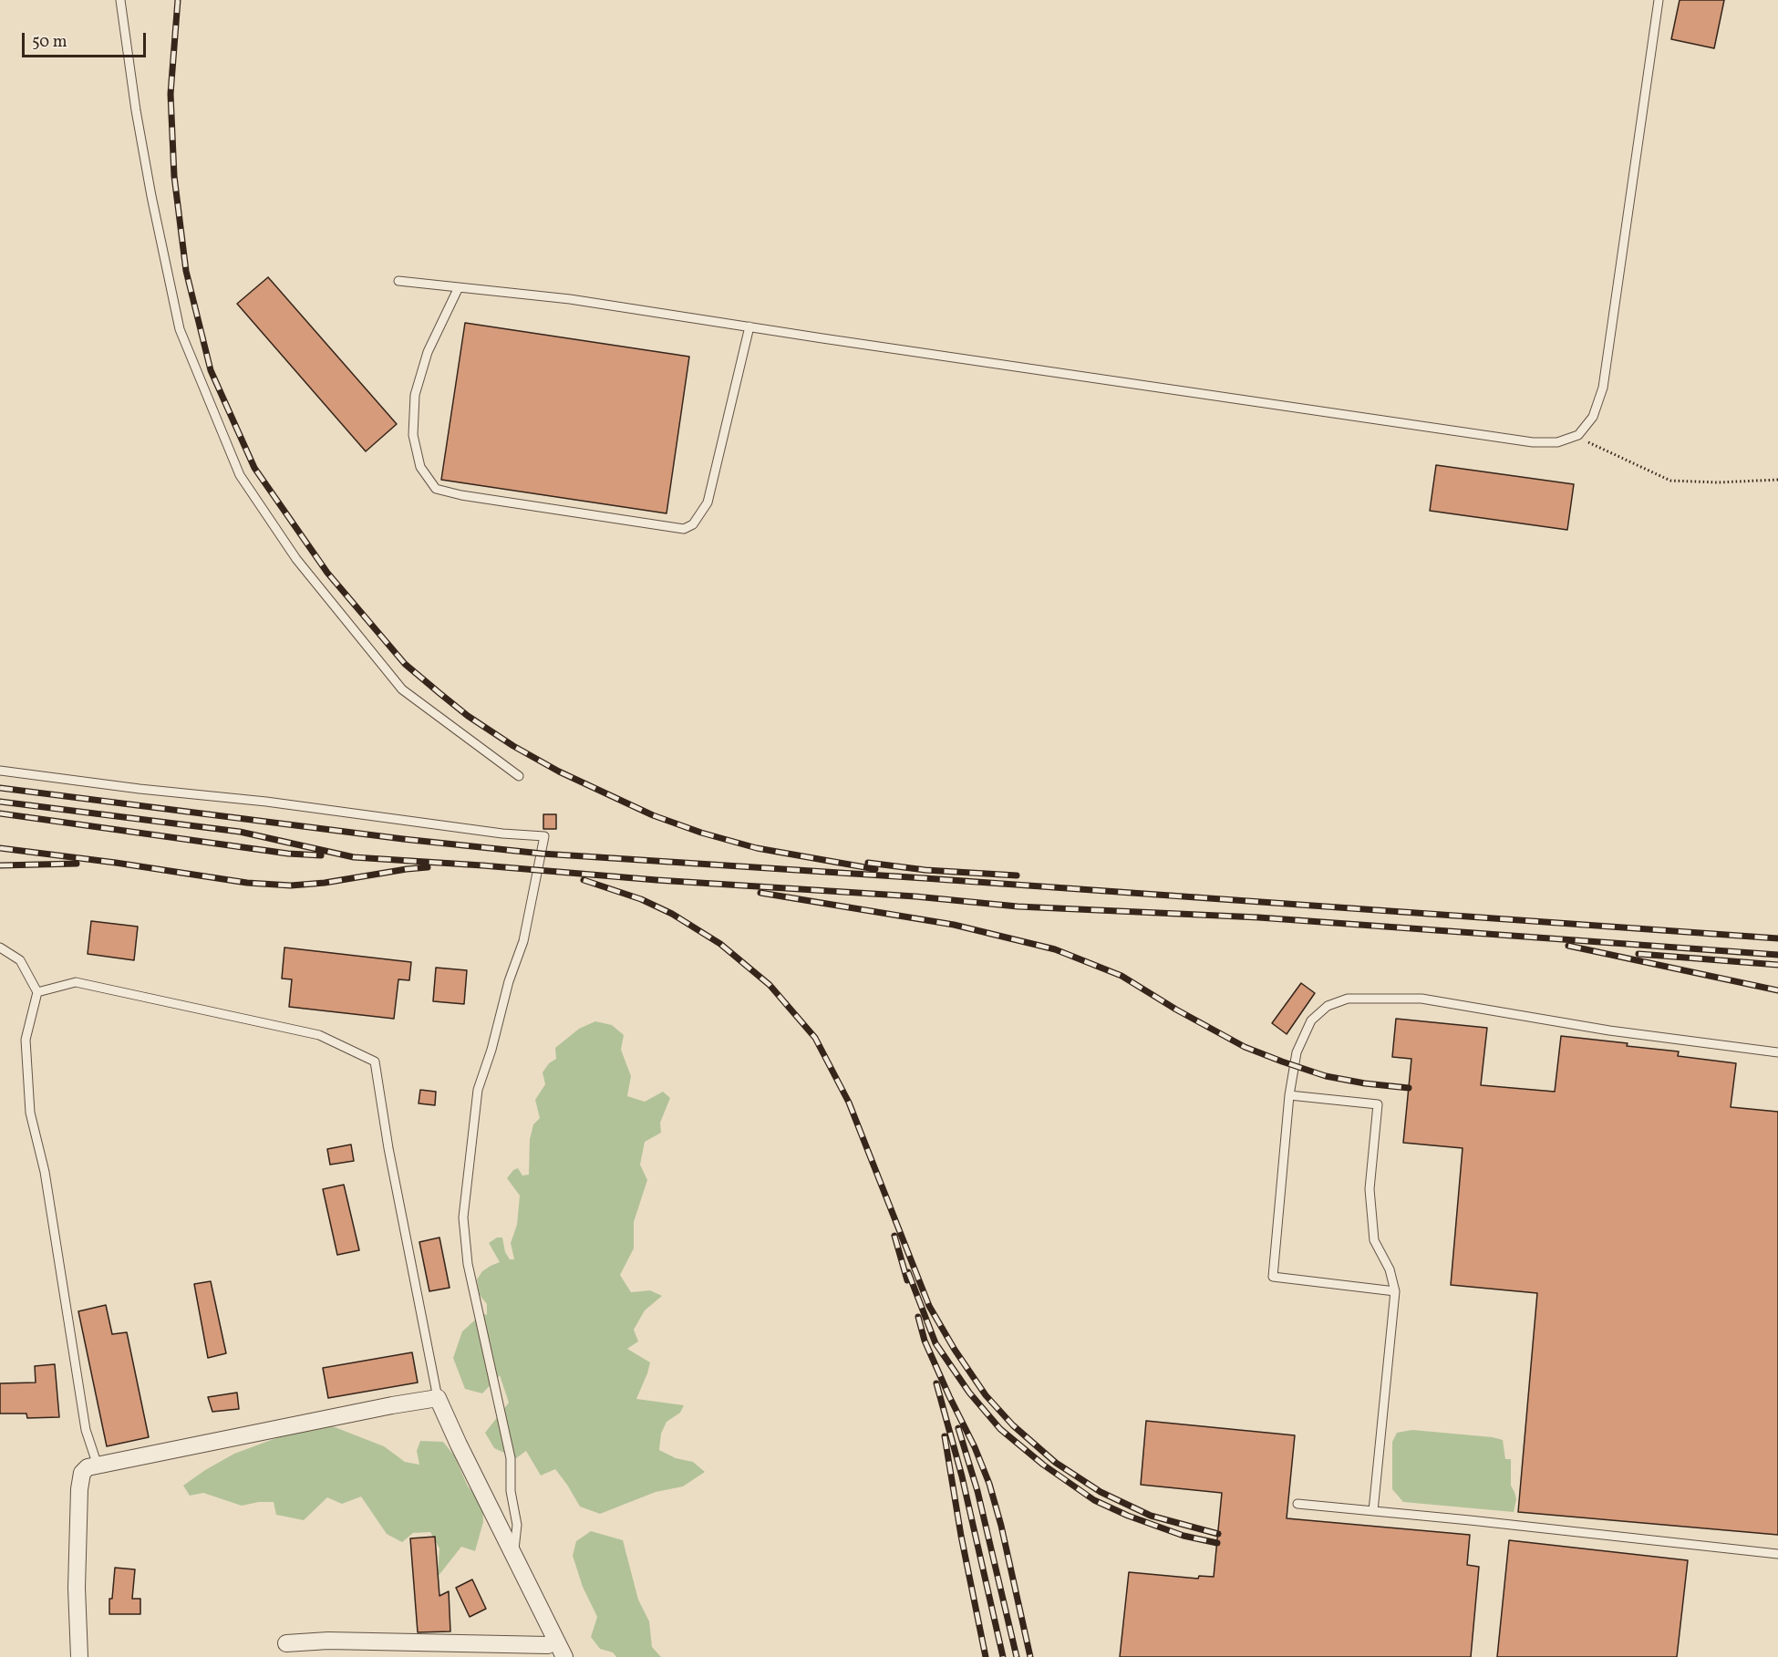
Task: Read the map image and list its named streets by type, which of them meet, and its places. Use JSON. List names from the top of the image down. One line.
{"scale_bar":"50 m"}
